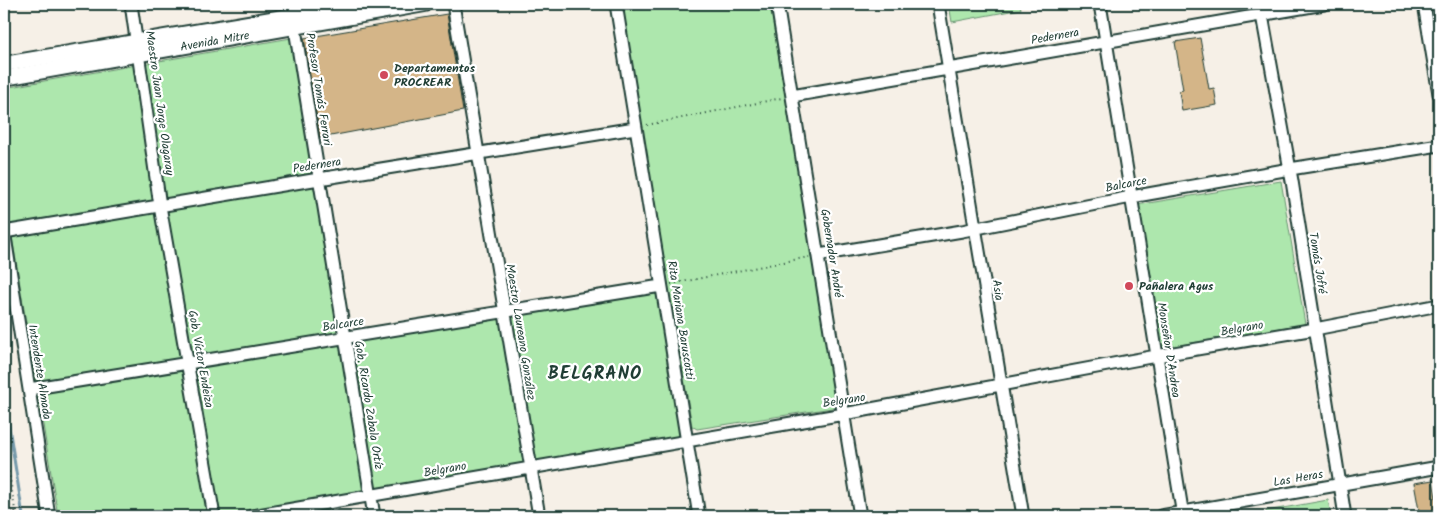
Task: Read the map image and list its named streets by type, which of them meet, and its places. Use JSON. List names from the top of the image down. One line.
{"streets":{"main road":["Avenida Mitre"],"street":["Pedernera","Profesor Tomás Ferrari","Maestro Juan Jorge Olagaray","Balcarce","Gobernador André","Tomás Jofré","Asia","Rita Mariana Baruscotti","Belgrano","Maestro Laureano González","Monseñor D'Andrea","Gob. Víctor Endeiza","Intendente Almada","Gob. Ricardo Zabala Ortíz","Las Heras"]},"crossings":[["Pedernera","Profesor Tomás Ferrari"],["Pedernera","Maestro Juan Jorge Olagaray"],["Pedernera","Gobernador André"],["Pedernera","Tomás Jofré"],["Pedernera","Asia"],["Pedernera","Rita Mariana Baruscotti"],["Pedernera","Maestro Laureano González"],["Pedernera","Monseñor D'Andrea"],["Pedernera","Gob. Víctor Endeiza"],["Pedernera","Intendente Almada"],["Pedernera","Gob. Ricardo Zabala Ortíz"],["Avenida Mitre","Profesor Tomás Ferrari"],["Avenida Mitre","Maestro Juan Jorge Olagaray"],["Profesor Tomás Ferrari","Gob. Ricardo Zabala Ortíz"],["Maestro Juan Jorge Olagaray","Gob. Víctor Endeiza"],["Balcarce","Gobernador André"],["Balcarce","Tomás Jofré"],["Balcarce","Asia"],["Balcarce","Rita Mariana Baruscotti"],["Balcarce","Maestro Laureano González"],["Balcarce","Monseñor D'Andrea"],["Balcarce","Gob. Víctor Endeiza"],["Balcarce","Intendente Almada"],["Balcarce","Gob. Ricardo Zabala Ortíz"],["Gobernador André","Belgrano"],["Tomás Jofré","Belgrano"],["Tomás Jofré","Las Heras"],["Asia","Belgrano"],["Rita Mariana Baruscotti","Belgrano"],["Belgrano","Maestro Laureano González"],["Belgrano","Monseñor D'Andrea"],["Belgrano","Gob. Ricardo Zabala Ortíz"],["Monseñor D'Andrea","Las Heras"]],"districts":["BELGRANO"],"places":["Departamentos PROCREAR","Pañalera Agus"]}
